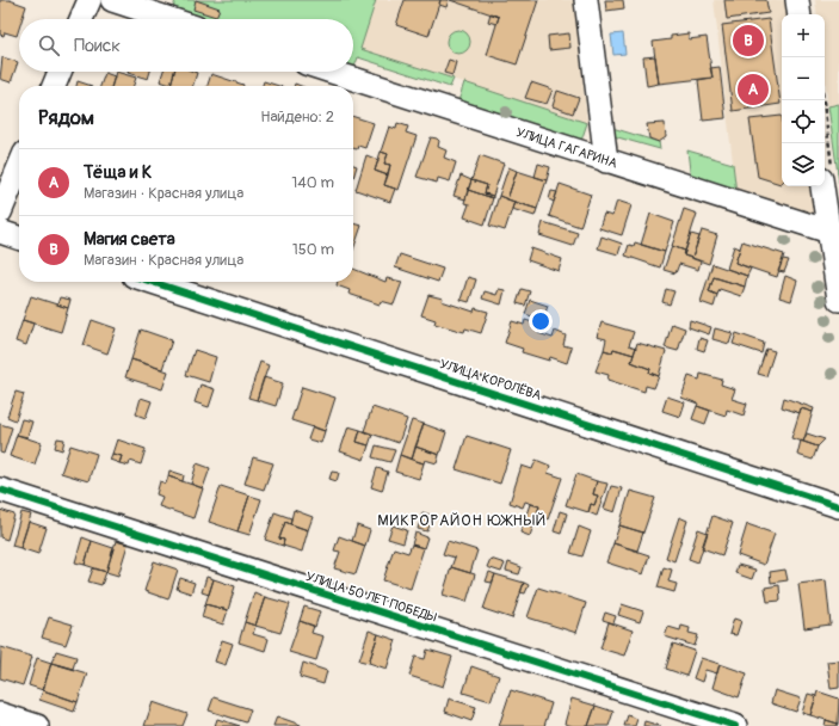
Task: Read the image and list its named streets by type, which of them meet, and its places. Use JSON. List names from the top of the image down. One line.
{"streets":{"street":["УЛИЦА ГАГАРИНА","УЛИЦА КОРОЛЁВА","УЛИЦА 50 ЛЕТ ПОБЕДЫ"]},"districts":["МИКРОРАЙОН ЮЖНЫЙ"],"page":{"map_buttons":["+","−"],"search":"Поиск","pins":["B","A"],"heading":["Рядом","Найдено: 2"],"list":[{"mark":"A","name":"Тёща и К","note":"Магазин · Красная улица","value":"140 m"},{"mark":"B","name":"Магия света","note":"Магазин · Красная улица","value":"150 m"}]}}
